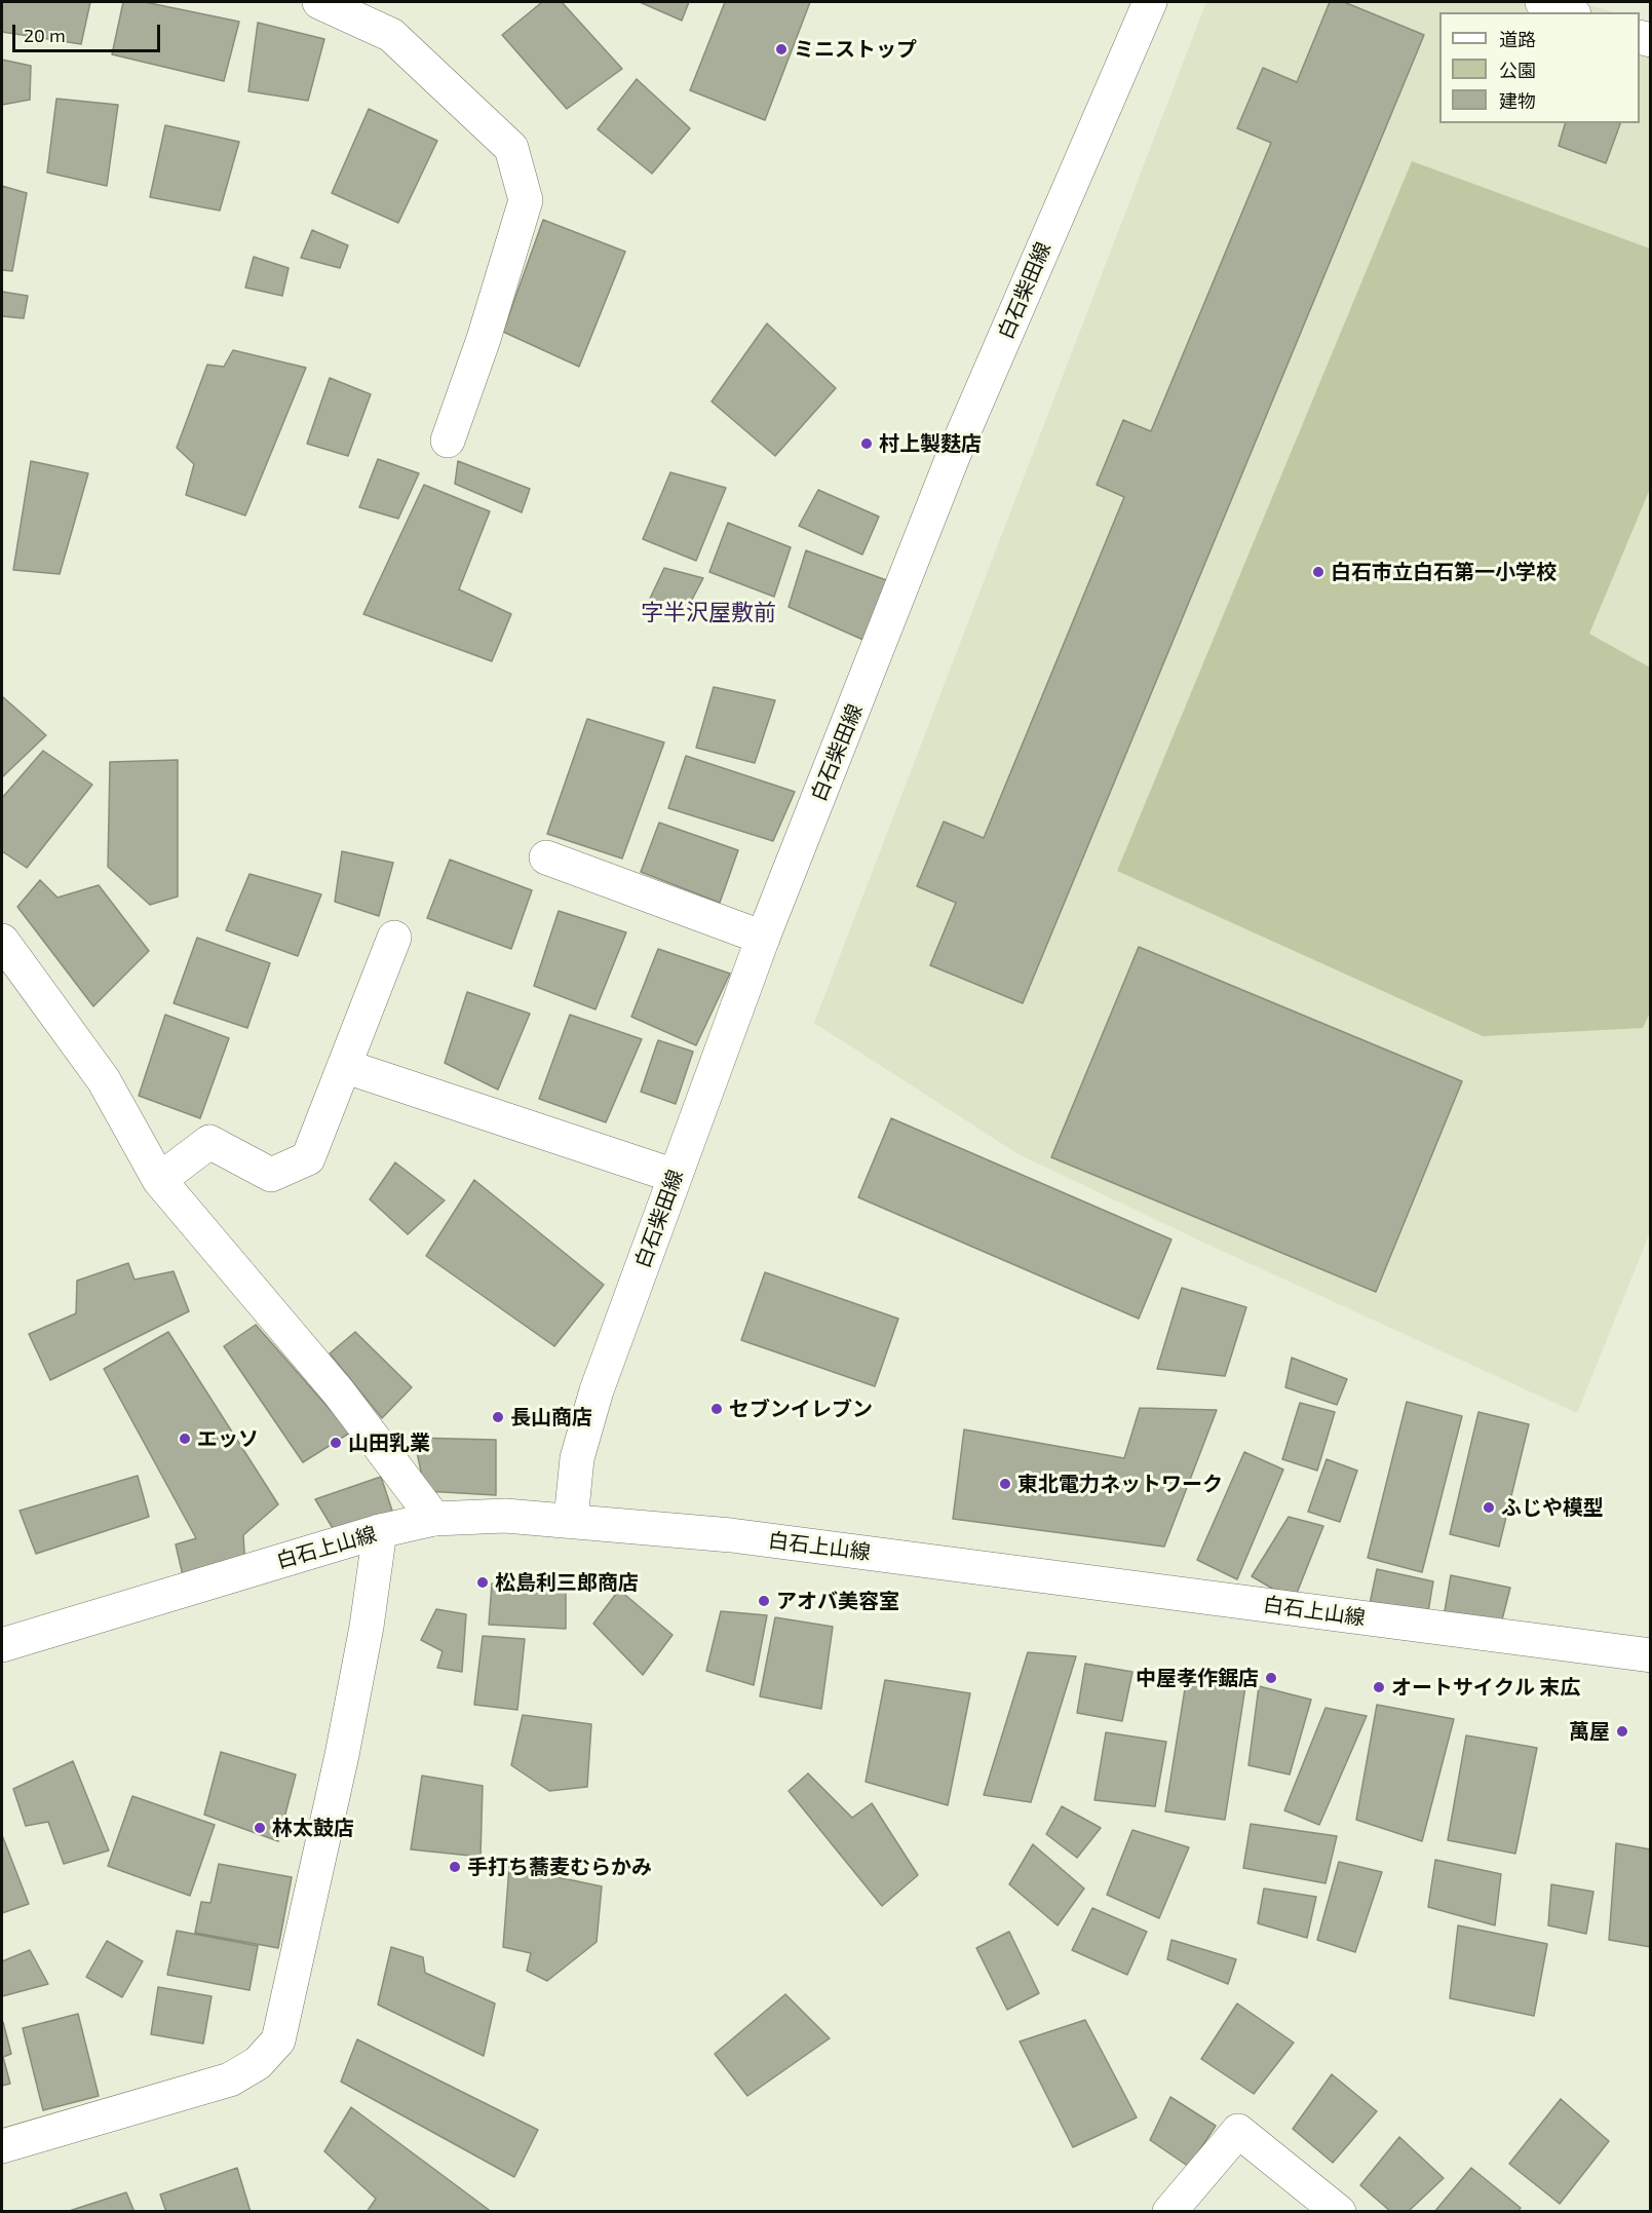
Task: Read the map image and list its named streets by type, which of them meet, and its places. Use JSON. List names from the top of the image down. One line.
{"streets":{"main road":["白石柴田線","白石上山線"]},"crossings":[["白石柴田線","白石上山線"]],"districts":["字半沢屋敷前"],"places":["ミニストップ","村上製麩店","白石市立白石第一小学校","セブンイレブン","長山商店","エッソ","山田乳業","東北電力ネットワーク","ふじや模型","松島利三郎商店","アオバ美容室","中屋孝作鋸店","オートサイクル 末広","萬屋","林太鼓店","手打ち蕎麦むらかみ"],"legend":["道路","公園","建物"],"scale_bar":"20 m"}
